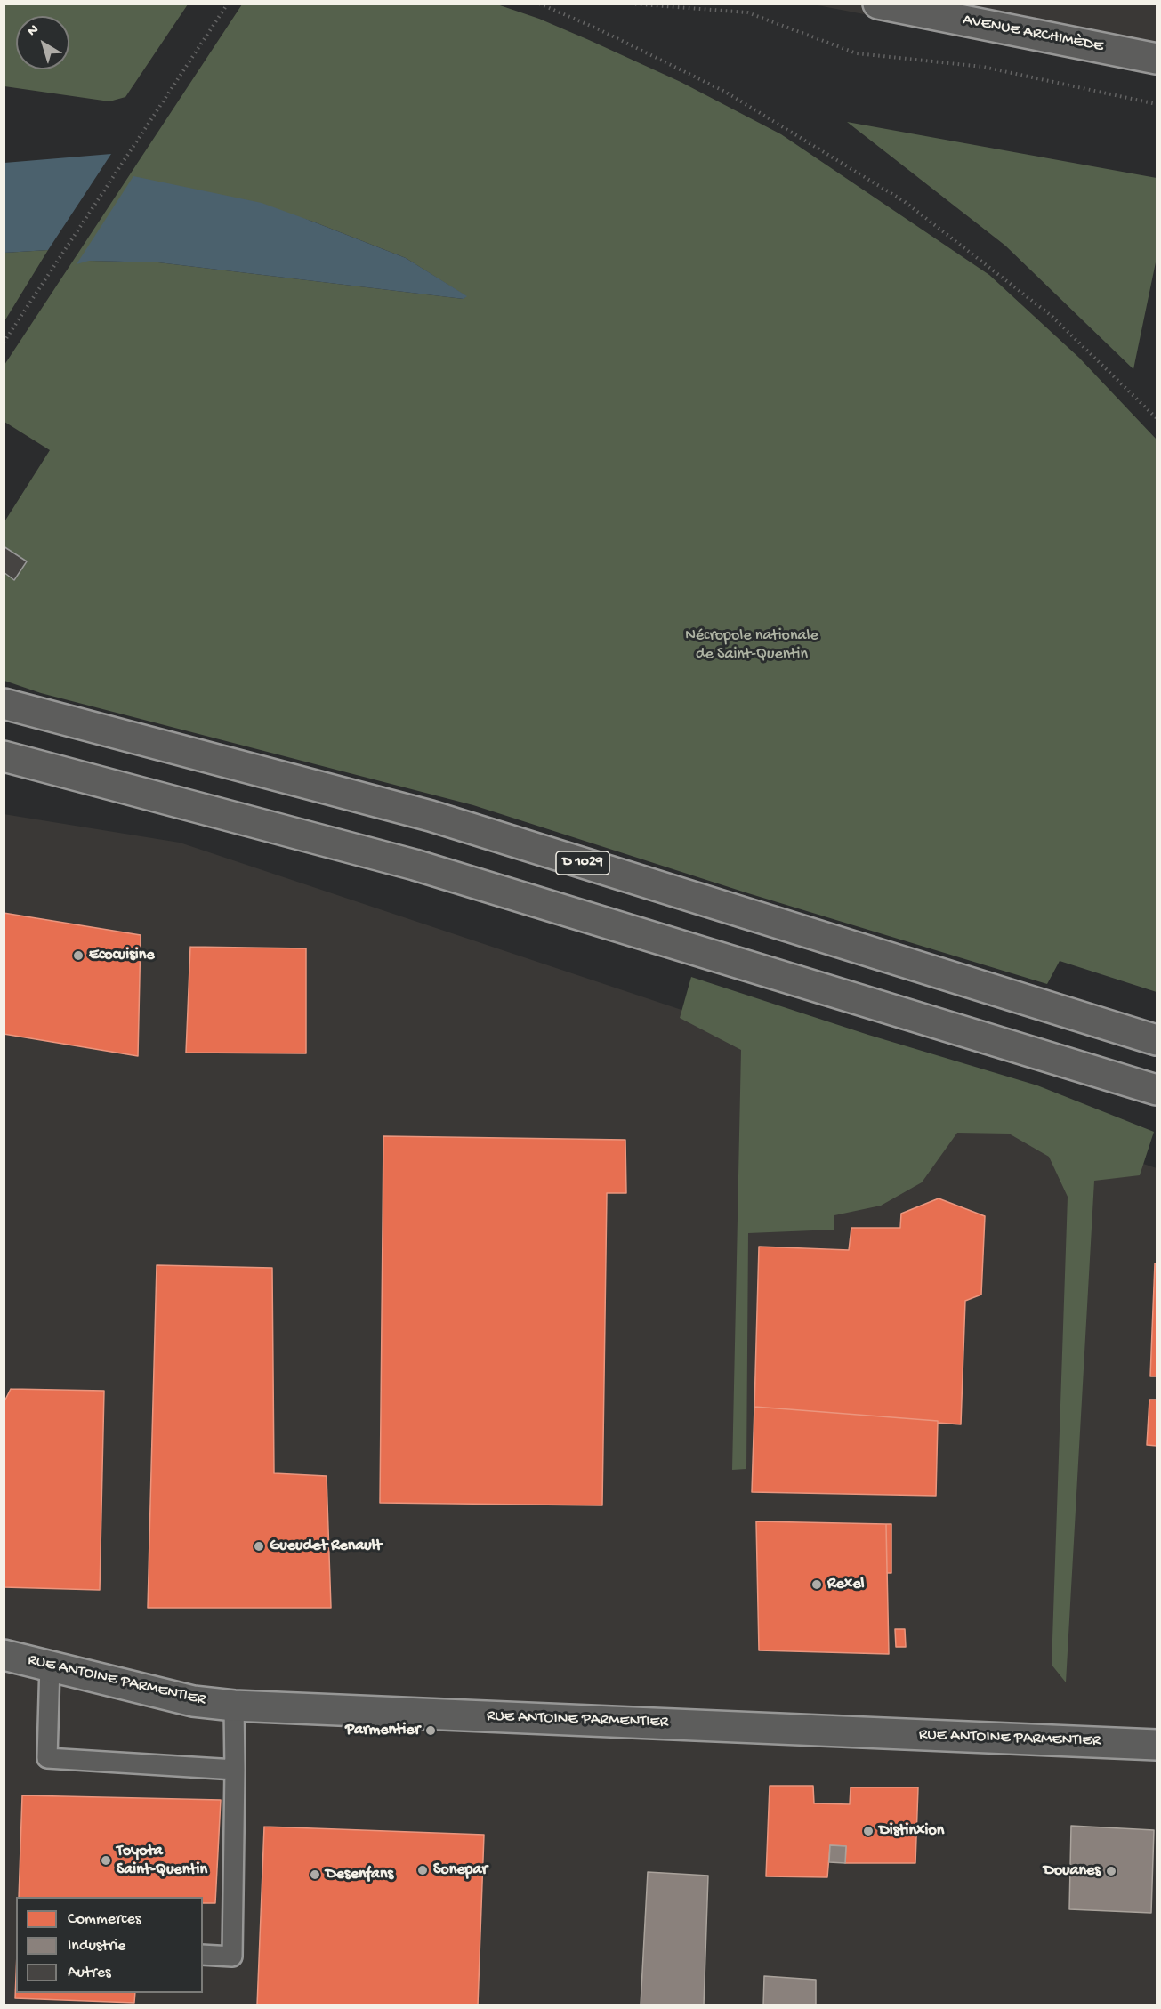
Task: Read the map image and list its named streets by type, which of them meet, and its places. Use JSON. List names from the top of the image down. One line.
{"streets":{"main road":["AVENUE ARCHIMÈDE","D 1029","RUE ANTOINE PARMENTIER"]},"parks":["Nécropole nationale de Saint-Quentin"],"places":["Ecocuisine","Gueudet Renault","Rexel","Parmentier","Distinxion","Toyota Saint-Quentin","Sonepar","Douanes","Desenfans"],"legend":["Commerces","Industrie","Autres"],"north":"top left"}
